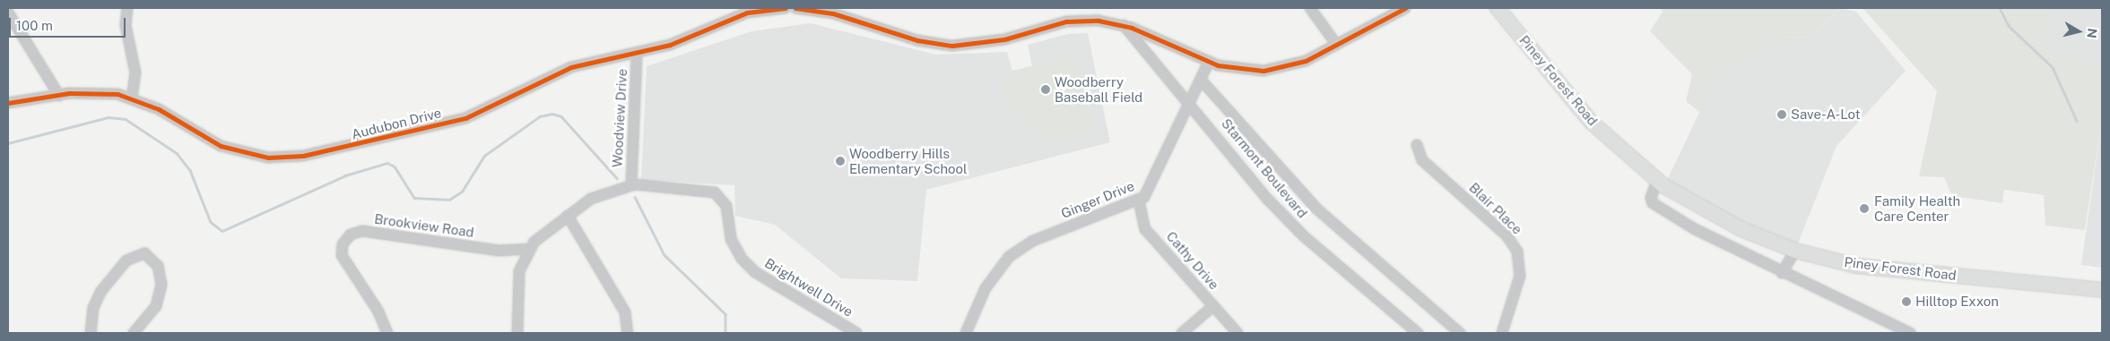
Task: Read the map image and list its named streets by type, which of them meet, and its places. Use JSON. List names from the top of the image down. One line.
{"streets":{"main road":["Piney Forest Road"],"street":["Woodview Drive","Audubon Drive","Starmont Boulevard","Ginger Drive","Blair Place","Brookview Road","Cathy Drive","Brightwell Drive"]},"crossings":[["Woodview Drive","Audubon Drive"],["Woodview Drive","Brightwell Drive"],["Starmont Boulevard","Ginger Drive"],["Ginger Drive","Cathy Drive"],["Brookview Road","Brightwell Drive"]],"places":["Woodberry Baseball Field","Save-A-Lot","Woodberry Hills Elementary School","Family Health Care Center","Hilltop Exxon"],"scale_bar":"100 m","north":"right"}
